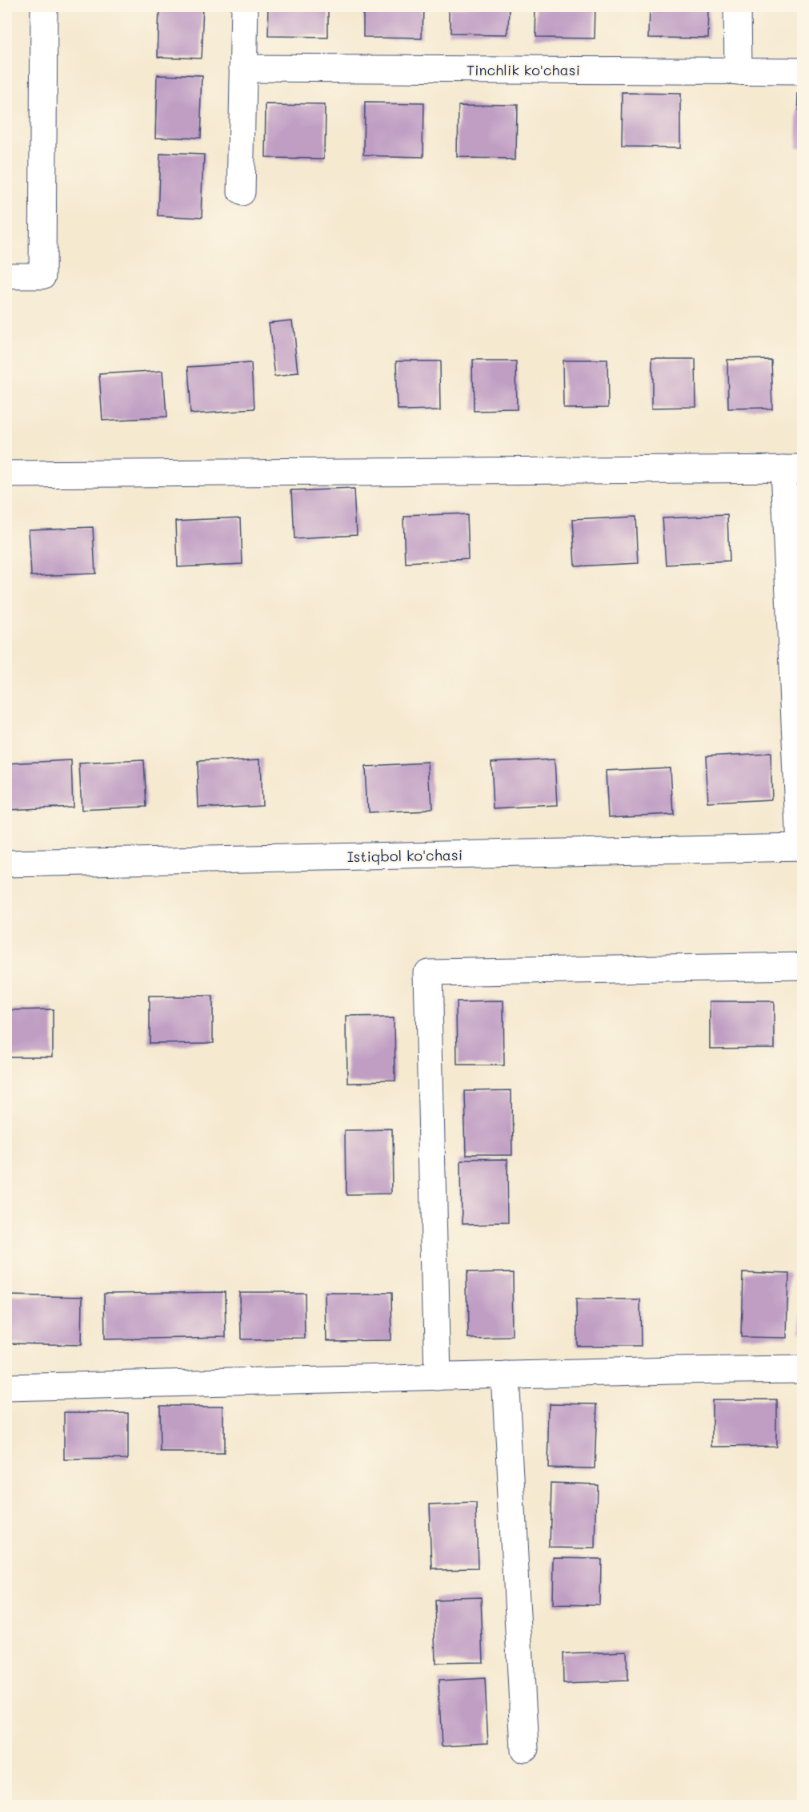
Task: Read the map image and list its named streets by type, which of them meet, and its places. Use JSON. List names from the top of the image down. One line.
{"streets":{"street":["Tinchlik ko'chasi","Istiqbol ko'chasi"]}}
